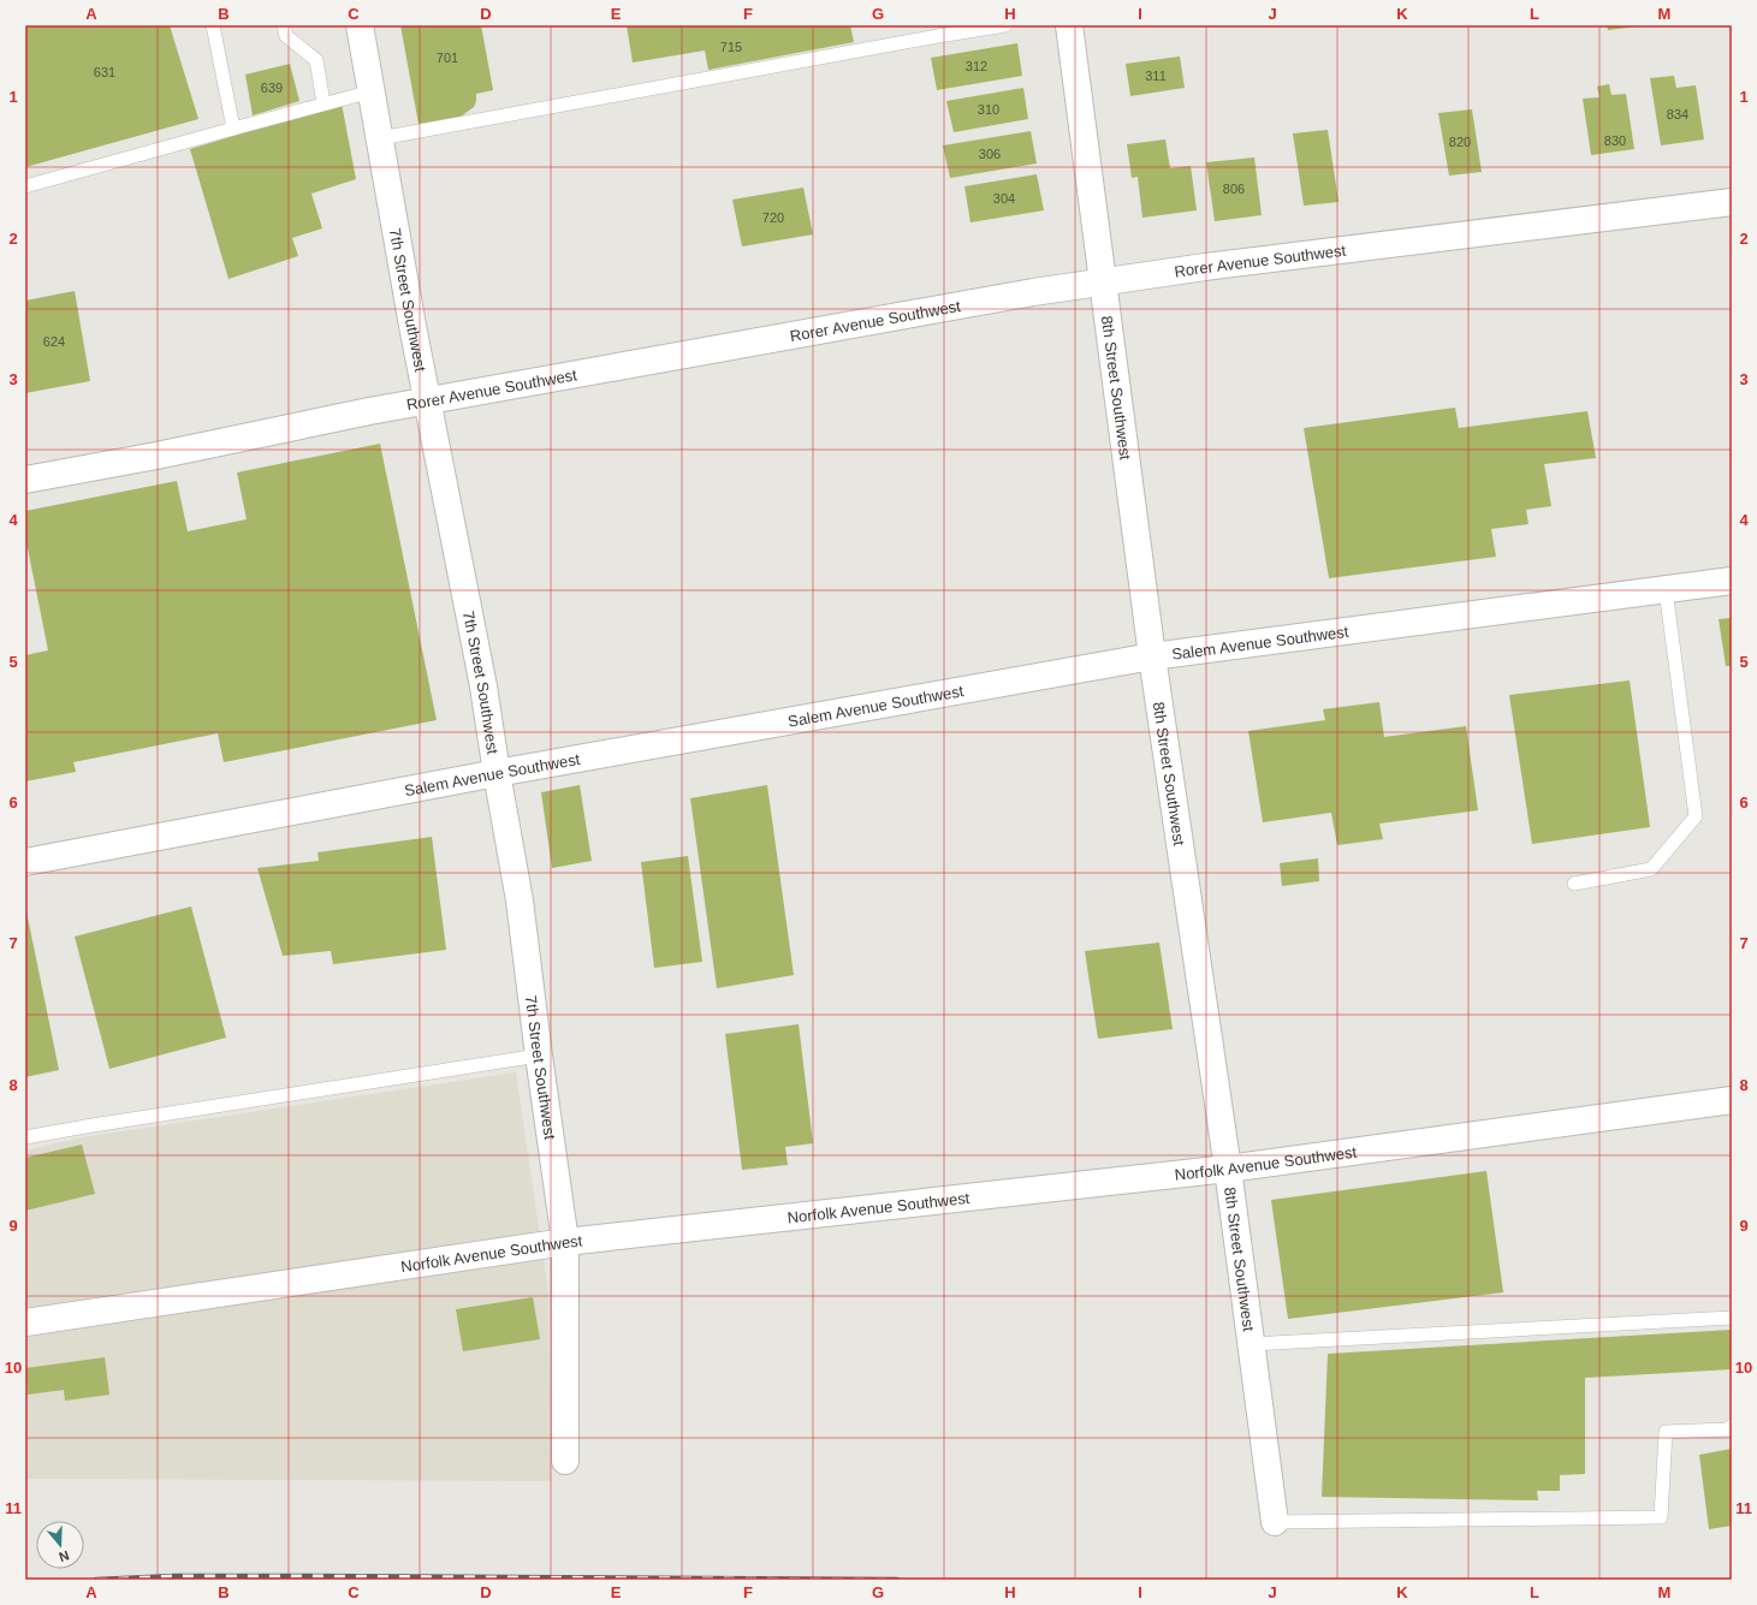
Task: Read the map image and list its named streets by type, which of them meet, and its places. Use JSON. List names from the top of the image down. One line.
{"streets":{"street":["Rorer Avenue Southwest","7th Street Southwest","8th Street Southwest","Salem Avenue Southwest","Norfolk Avenue Southwest"]},"crossings":[["Rorer Avenue Southwest","7th Street Southwest"],["Rorer Avenue Southwest","8th Street Southwest"],["7th Street Southwest","Salem Avenue Southwest"],["7th Street Southwest","Norfolk Avenue Southwest"],["8th Street Southwest","Salem Avenue Southwest"],["8th Street Southwest","Norfolk Avenue Southwest"]],"house_numbers":["715","701","312","631","311","639","310","834","830","820","306","806","304","720","624"],"north":"bottom","grid":{"columns":["A","B","C","D","E","F","G","H","I","J","K","L","M"],"rows":["1","2","3","4","5","6","7","8","9","10","11"]}}
